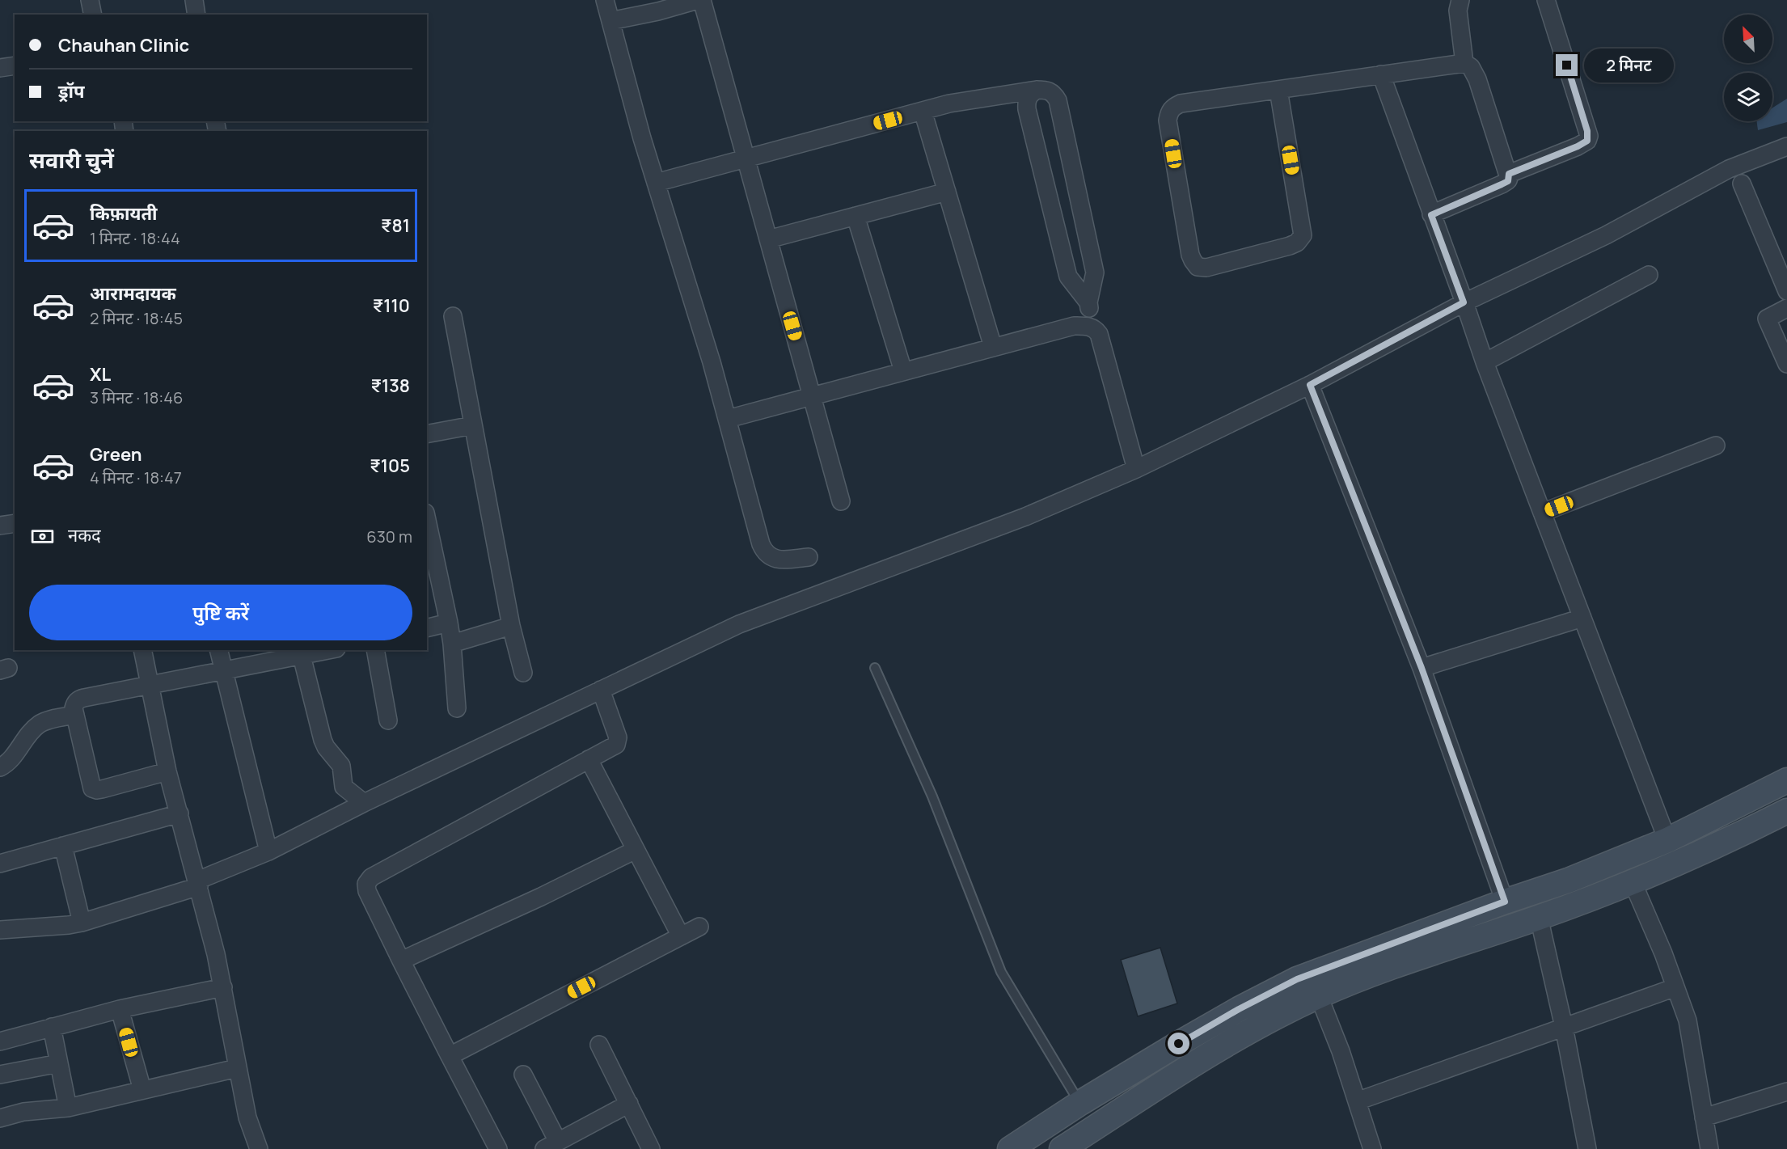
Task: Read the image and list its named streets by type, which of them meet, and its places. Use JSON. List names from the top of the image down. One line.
{"north":"top left","page":{"banner":["Chauhan Clinic","ड्रॉप"],"bubble":"2 मिनट","heading":"सवारी चुनें","list":[{"name":"किफ़ायती","note":"1 मिनट · 18:44","value":"₹81"},{"name":"आरामदायक","note":"2 मिनट · 18:45","value":"₹110"},{"name":"XL","note":"3 मिनट · 18:46","value":"₹138"},{"name":"Green","note":"4 मिनट · 18:47","value":"₹105"}],"pay":["नकद","630 m"],"buttons":"पुष्टि करें"}}
